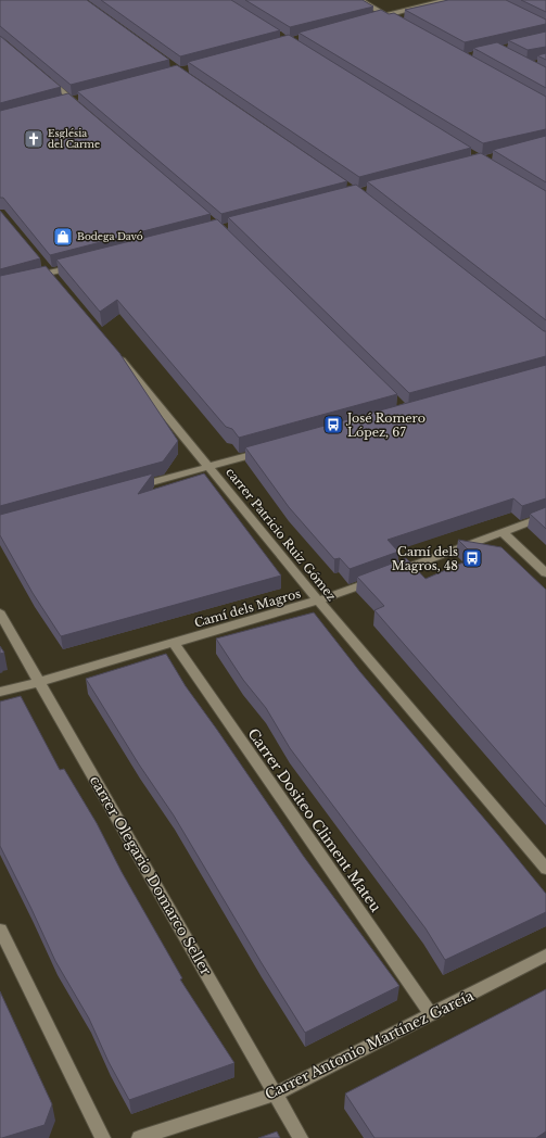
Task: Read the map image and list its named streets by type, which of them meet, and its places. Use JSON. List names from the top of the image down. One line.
{"streets":{"street":["carrer Patricio Ruiz Gómez","Camí dels Magros","Carrer Dositeo Climent Mateu","carrer Olegario Domarco Seller","Carrer Antonio Martínez García"]},"crossings":[["carrer Patricio Ruiz Gómez","Camí dels Magros"],["Camí dels Magros","Carrer Dositeo Climent Mateu"],["Camí dels Magros","carrer Olegario Domarco Seller"],["Carrer Dositeo Climent Mateu","Carrer Antonio Martínez García"],["carrer Olegario Domarco Seller","Carrer Antonio Martínez García"]],"places":{"church":["Església del Carme"],"shop":["Bodega Davó"],"bus stop":["José Romero López, 67","Camí dels Magros, 48"]}}
